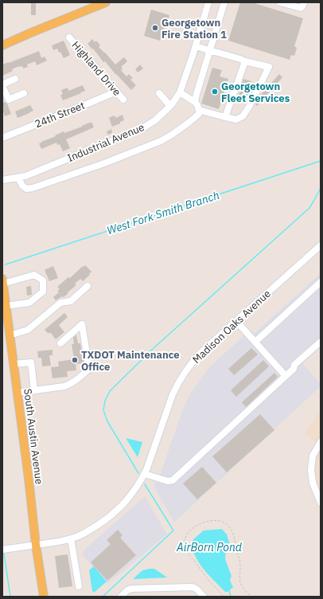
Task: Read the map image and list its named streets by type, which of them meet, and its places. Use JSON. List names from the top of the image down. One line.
{"streets":{"main road":["South Austin Avenue"],"street":["Highland Drive","24th Street","Industrial Avenue","Madison Oaks Avenue"]},"crossings":[["Highland Drive","24th Street"],["Madison Oaks Avenue","South Austin Avenue"]],"water":["West Fork Smith Branch","AirBorn Pond"],"places":["Georgetown Fire Station 1","Georgetown Fleet Services","TXDOT Maintenance Office"]}
